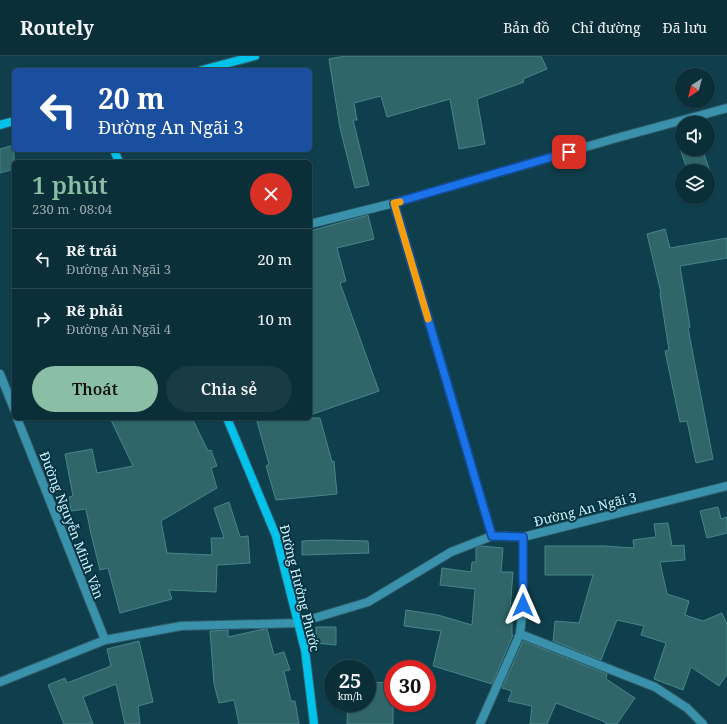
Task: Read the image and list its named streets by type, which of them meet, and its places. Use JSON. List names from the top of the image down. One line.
{"streets":{"main road":["Đường Hưởng Phước"],"street":["Đường An Ngãi 3","Đường Nguyễn Minh Vân"]},"crossings":[["Đường An Ngãi 3","Đường Nguyễn Minh Vân"],["Đường An Ngãi 3","Đường Hưởng Phước"]],"north":"bottom left","page":{"header":"Routely","nav":["Bản đồ","Chỉ đường","Đã lưu"],"turn":["20 m","Đường An Ngãi 3"],"heading":["1 phút","230 m · 08:04"],"list":[{"name":"Rẽ trái","note":"Đường An Ngãi 3","value":"20 m"},{"name":"Rẽ phải","note":"Đường An Ngãi 4","value":"10 m"}],"buttons":["Thoát","Chia sẻ"],"speed":"25 km/h","limit":"30"}}
